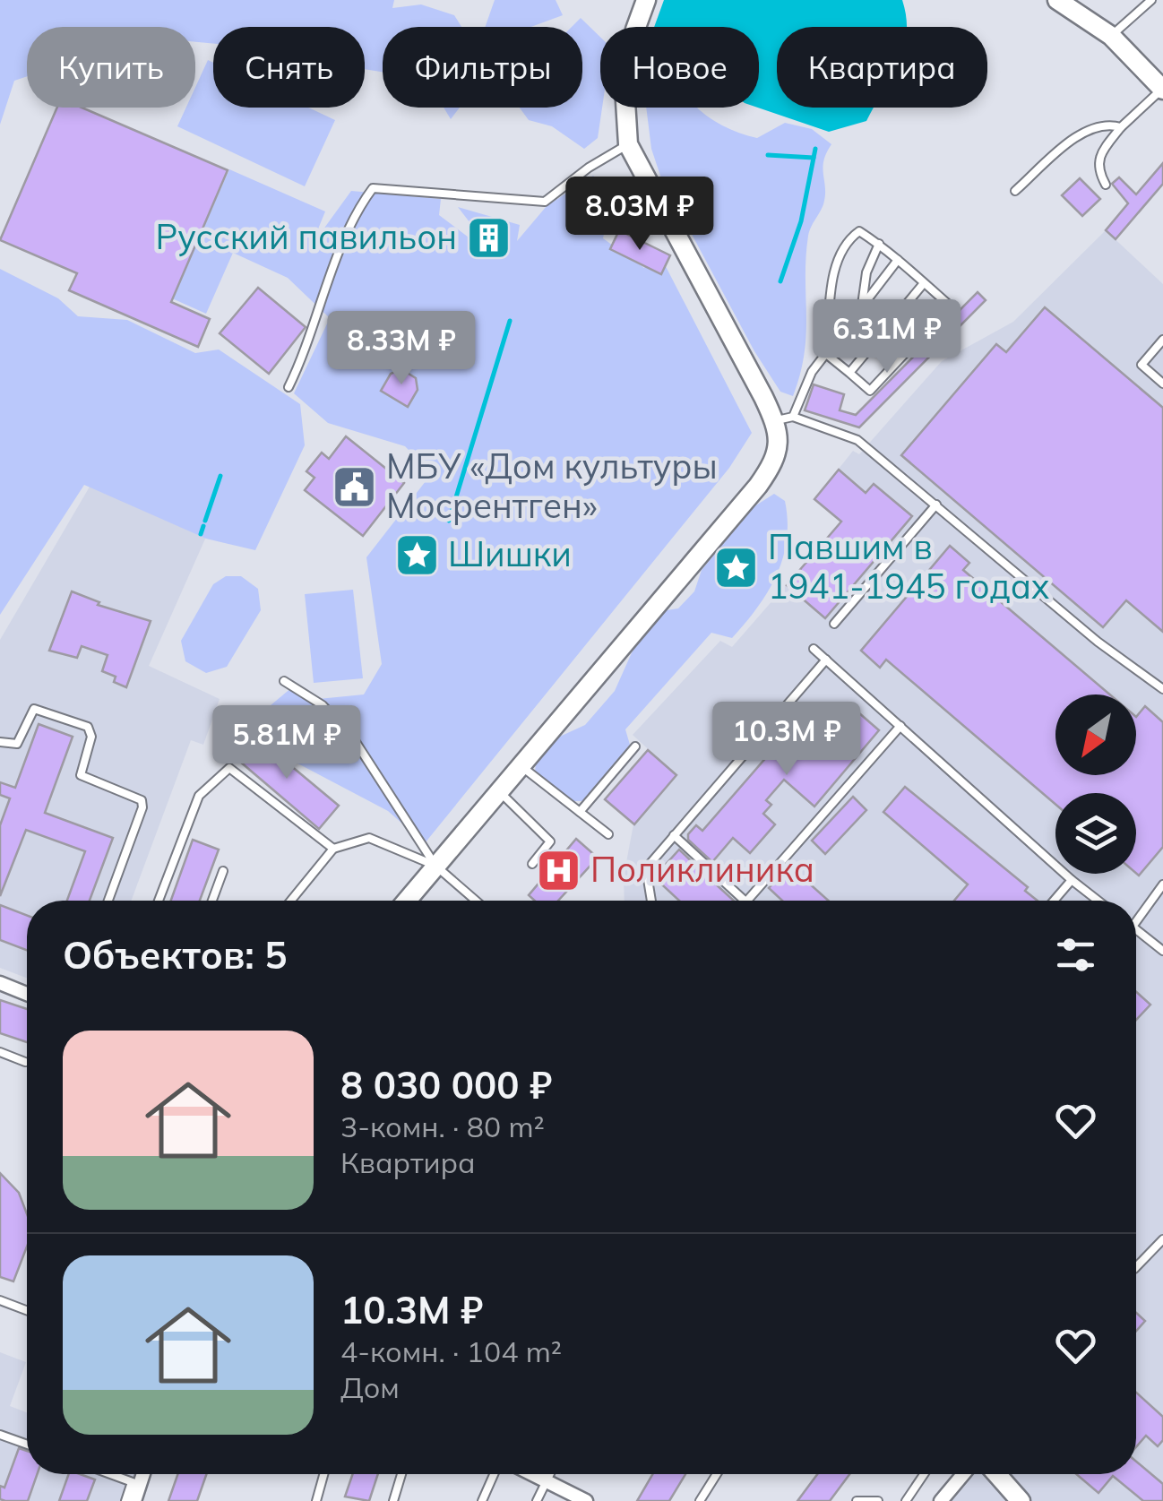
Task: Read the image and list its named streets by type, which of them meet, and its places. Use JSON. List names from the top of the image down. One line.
{"places":{"building":["Русский павильон"],"public building":["МБУ «Дом культуры Мосрентген»"],"place":["Шишки","Павшим в 1941-1945 годах"],"hospital":["Поликлиника"]},"north":"bottom left","page":{"chip":["Купить","Снять","Фильтры","Новое","Квартира"],"price":["8.03M ₽","6.31M ₽","8.33M ₽","10.3M ₽","5.81M ₽"],"heading":"Объектов: 5","list":[{"name":"8 030 000 ₽","note":"3-комн. · 80 m² · Квартира"},{"name":"10.3M ₽","note":"4-комн. · 104 m² · Дом"}]}}
